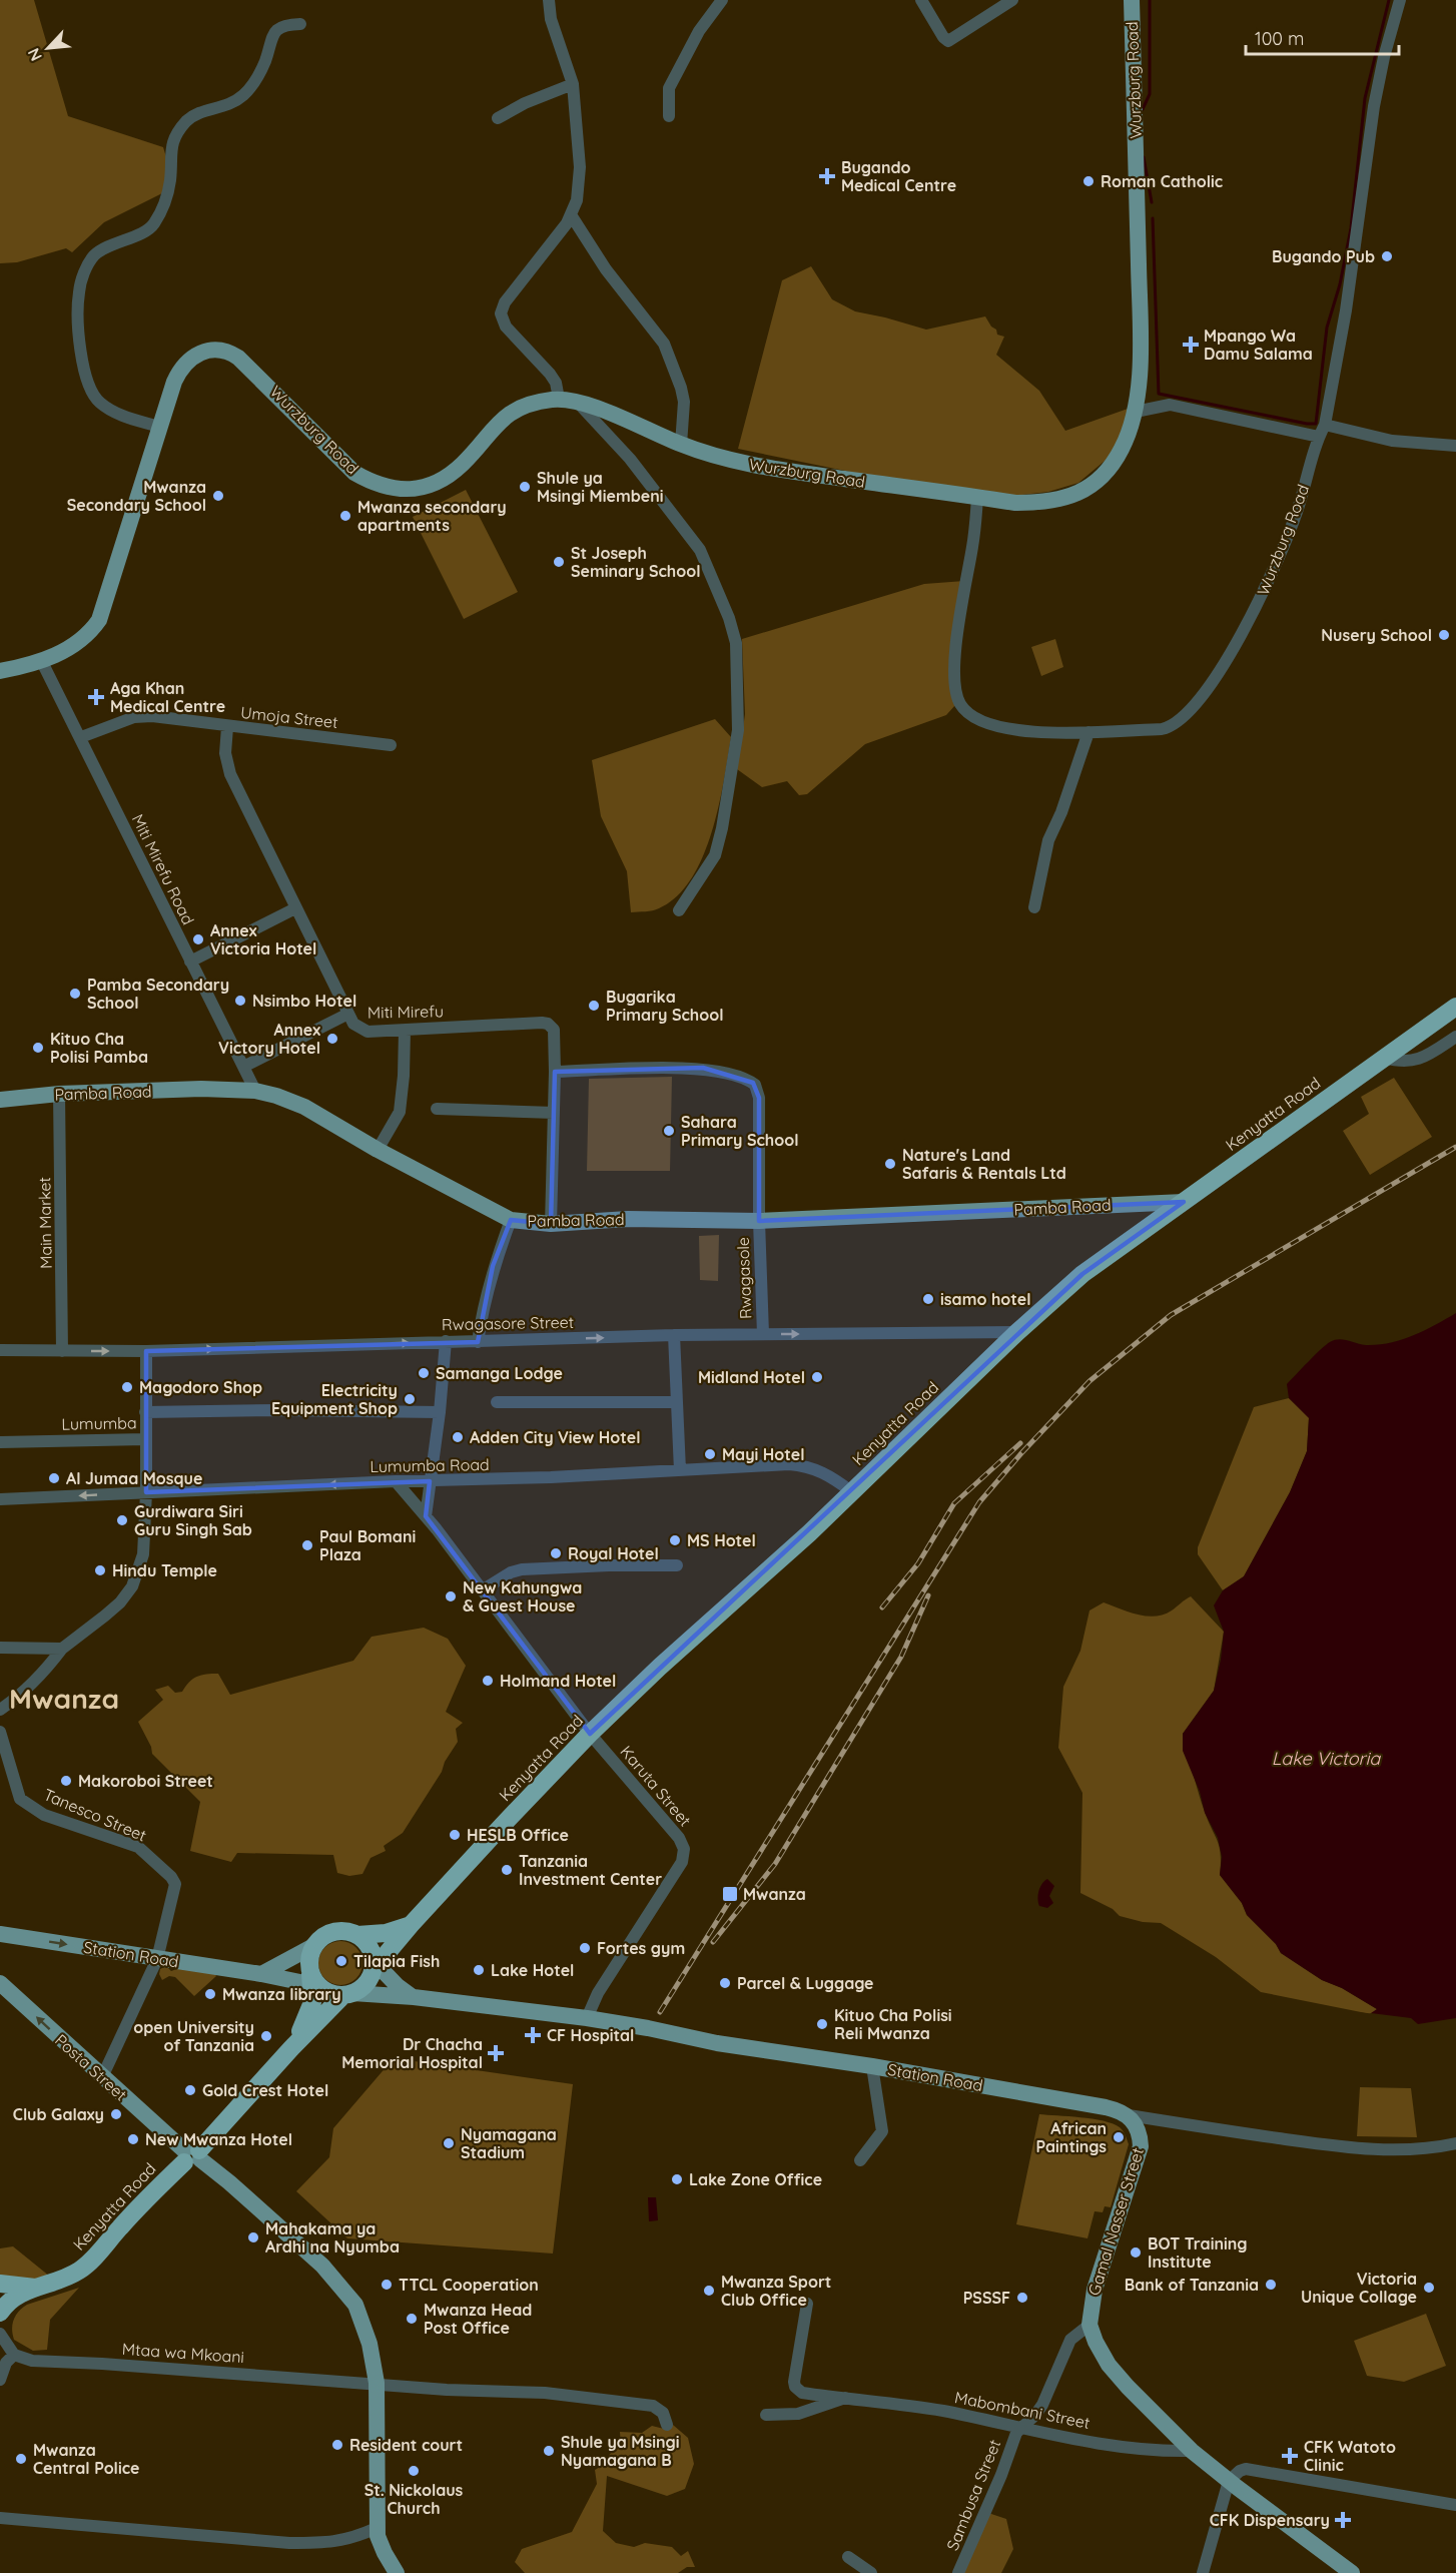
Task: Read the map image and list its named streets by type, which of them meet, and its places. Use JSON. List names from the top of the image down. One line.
{"streets":{"highway":["Kenyatta Road"],"main road":["Wurzburg Road","Pamba Road","Station Road","Posta Street","Gamal Nasser Street"],"street":["Umoja Street","Miti Mirefu Road","Miti Mirefu","Main Market","Rwagasole","Rwagasore Street","Lumumba","Lumumba Road","Karuta Street","Tanesco Street","Mtaa wa Mkoani","Mabombani Street","Sambusa Street"]},"crossings":[["Wurzburg Road","Miti Mirefu Road"],["Umoja Street","Miti Mirefu Road"],["Umoja Street","Miti Mirefu"],["Miti Mirefu Road","Pamba Road"],["Miti Mirefu","Pamba Road"],["Miti Mirefu","Rwagasole"],["Pamba Road","Kenyatta Road"],["Pamba Road","Main Market"],["Pamba Road","Rwagasole"],["Kenyatta Road","Rwagasore Street"],["Kenyatta Road","Lumumba Road"],["Kenyatta Road","Karuta Street"],["Kenyatta Road","Station Road"],["Kenyatta Road","Posta Street"],["Main Market","Rwagasore Street"],["Rwagasole","Rwagasore Street"],["Lumumba","Lumumba Road"],["Lumumba Road","Karuta Street"],["Karuta Street","Station Road"],["Tanesco Street","Station Road"],["Tanesco Street","Posta Street"],["Station Road","Gamal Nasser Street"],["Posta Street","Mtaa wa Mkoani"],["Gamal Nasser Street","Mabombani Street"],["Mabombani Street","Sambusa Street"]],"districts":["Mwanza"],"water":["Lake Victoria"],"places":{"health":["Bugando Medical Centre","Mpango Wa Damu Salama","Aga Khan Medical Centre","CF Hospital","Dr Chacha Memorial Hospital","CFK Watoto Clinic","CFK Dispensary"],"other":["Roman Catholic","Bugando Pub","Shule ya Msingi Miembeni","Mwanza Secondary School","Mwanza secondary apartments","St Joseph Seminary School","Nusery School","Annex Victoria Hotel","Pamba Secondary School","Nsimbo Hotel","Bugarika Primary School","Annex Victory Hotel","Kituo Cha Polisi Pamba","Sahara Primary School","Nature's Land Safaris & Rentals Ltd","isamo hotel","Samanga Lodge","Midland Hotel","Magodoro Shop","Electricity Equipment Shop","Adden City View Hotel","Mayi Hotel","Al Jumaa Mosque","Gurdiwara Siri Guru Singh Sab","MS Hotel","Paul Bomani Plaza","Royal Hotel","Hindu Temple","New Kahungwa & Guest House","Holmand Hotel","Makoroboi Street","HESLB Office","Tanzania Investment Center","Fortes gym","Tilapia Fish","Lake Hotel","Parcel & Luggage","Mwanza library","Kituo Cha Polisi Reli Mwanza","open University of Tanzania","Gold Crest Hotel","Club Galaxy","African Paintings","New Mwanza Hotel","Nyamagana Stadium","Lake Zone Office","Mahakama ya Ardhi na Nyumba","BOT Training Institute","TTCL Cooperation","Bank of Tanzania","Victoria Unique Collage","Mwanza Sport Club Office","PSSSF","Mwanza Head Post Office","Resident court","Shule ya Msingi Nyamagana B","Mwanza Central Police","St. Nickolaus Church"],"transit":["Mwanza"]},"scale_bar":"100 m","north":"bottom left"}
